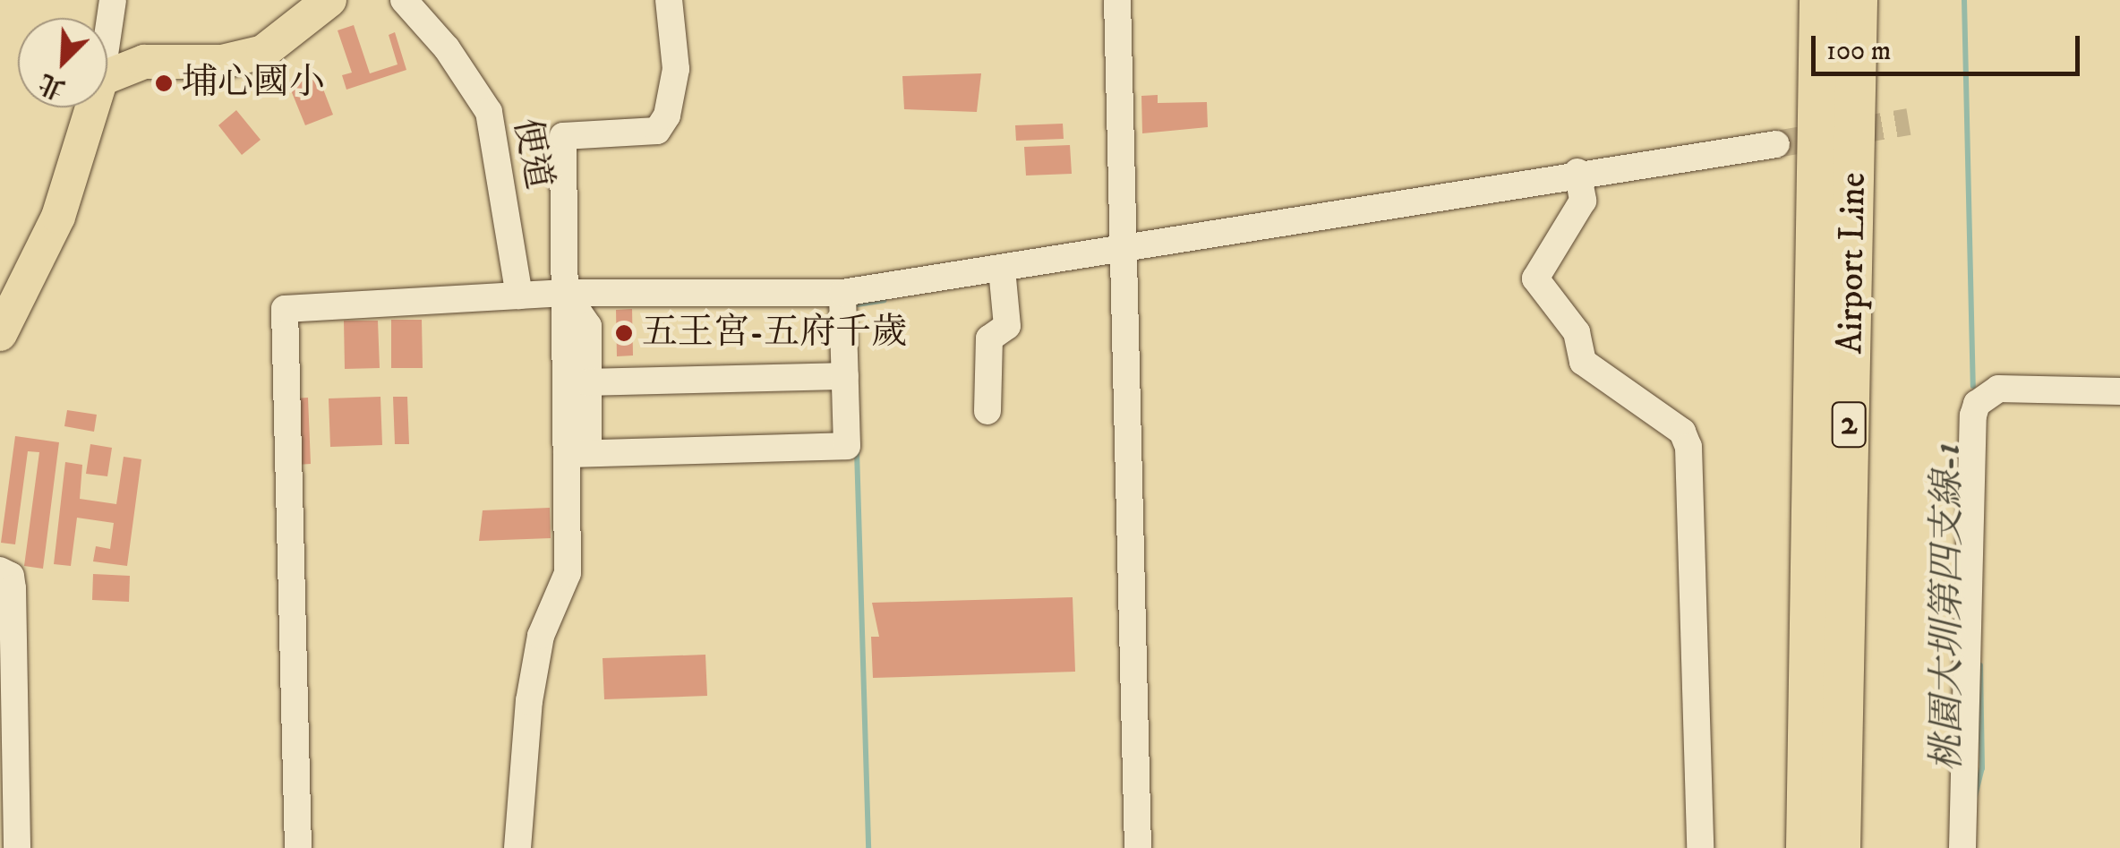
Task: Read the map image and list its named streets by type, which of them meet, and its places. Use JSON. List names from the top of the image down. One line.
{"streets":{"highway":["Airport Line","2"],"street":["便道"]},"water":["桃園大圳第四支線-1"],"places":["埔心國小","五王宮-五府千歲"],"scale_bar":"100 m","north":"bottom left"}
